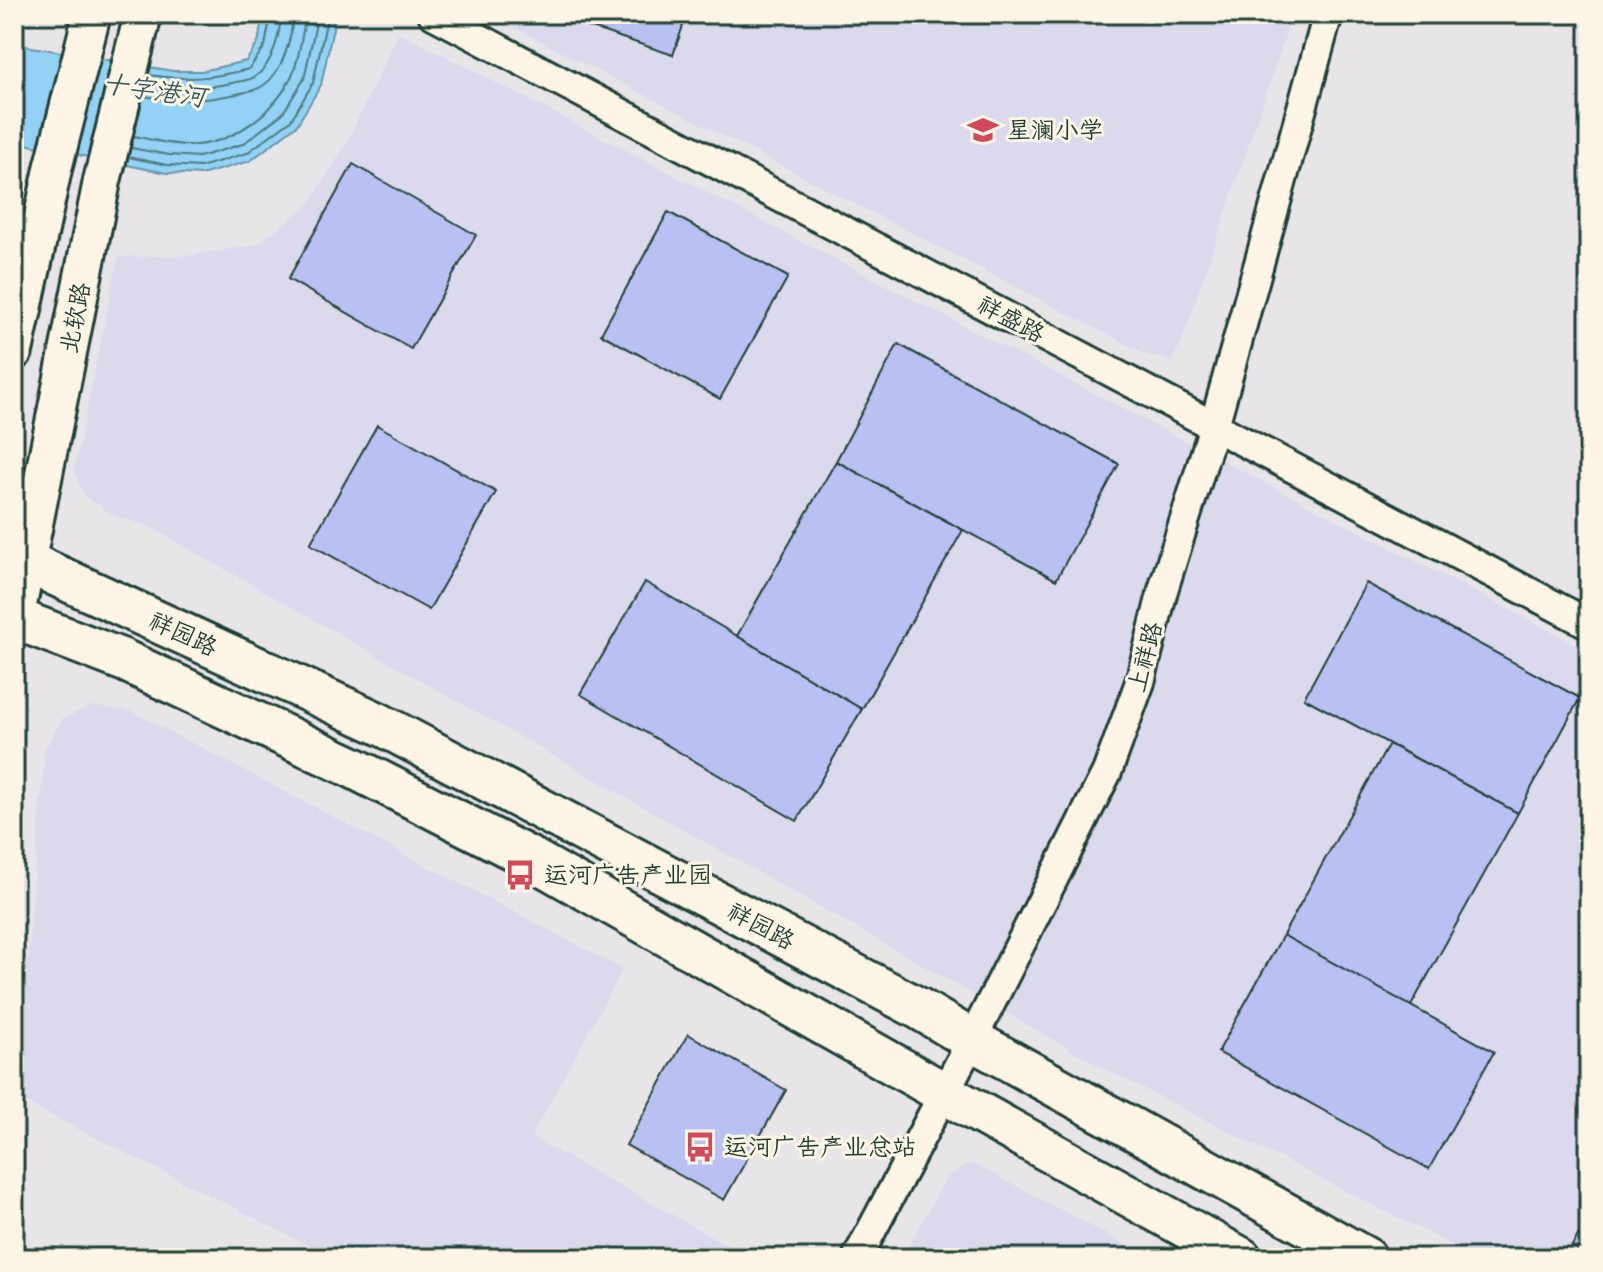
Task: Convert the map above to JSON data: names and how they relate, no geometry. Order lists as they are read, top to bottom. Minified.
{"streets":{"main road":["祥园路"],"street":["北软路","祥盛路","上祥路"]},"crossings":[["北软路","祥园路"],["祥盛路","上祥路"],["祥园路","上祥路"]],"water":["十字港河"],"places":{"school or university":["星澜小学"],"bus stop":["运河广告产业园","运河广告产业总站"]}}
